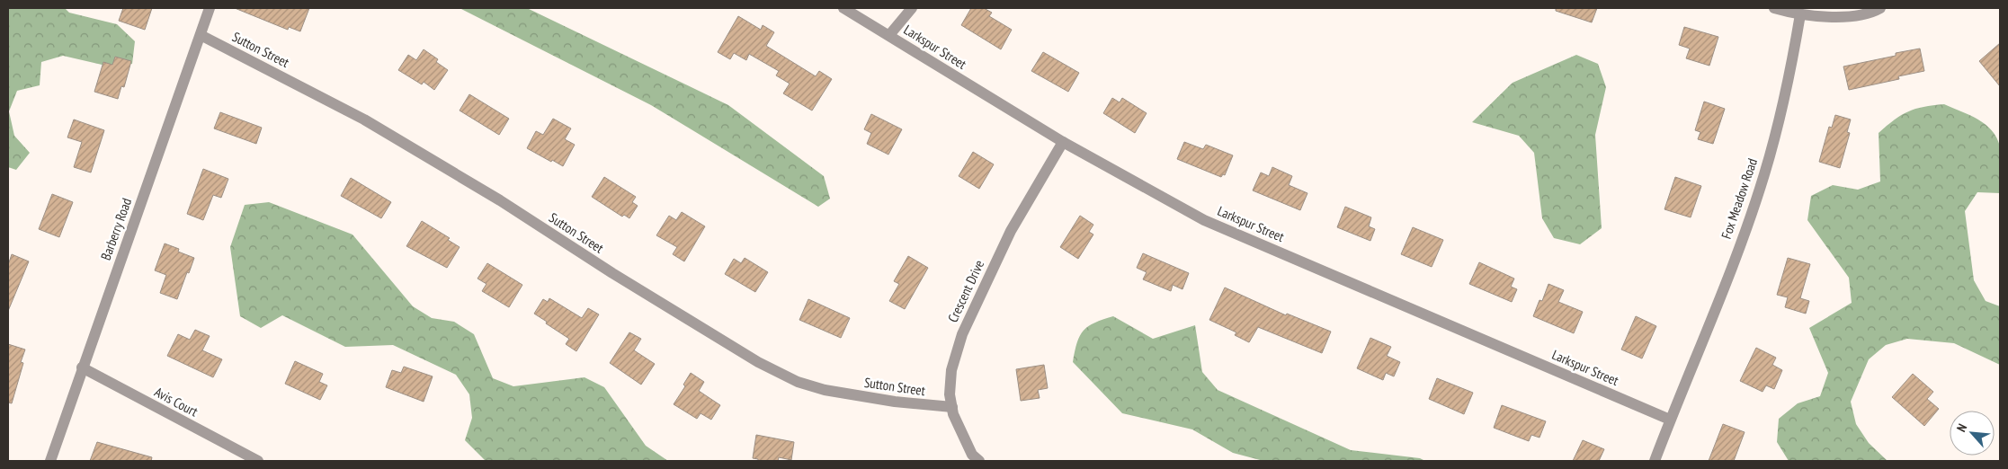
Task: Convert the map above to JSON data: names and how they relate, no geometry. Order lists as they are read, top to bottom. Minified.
{"streets":{"street":["Larkspur Street","Sutton Street","Fox Meadow Road","Barberry Road","Crescent Drive","Avis Court"]},"crossings":[["Larkspur Street","Fox Meadow Road"],["Larkspur Street","Crescent Drive"],["Sutton Street","Barberry Road"],["Sutton Street","Crescent Drive"],["Barberry Road","Avis Court"]],"north":"top left"}
